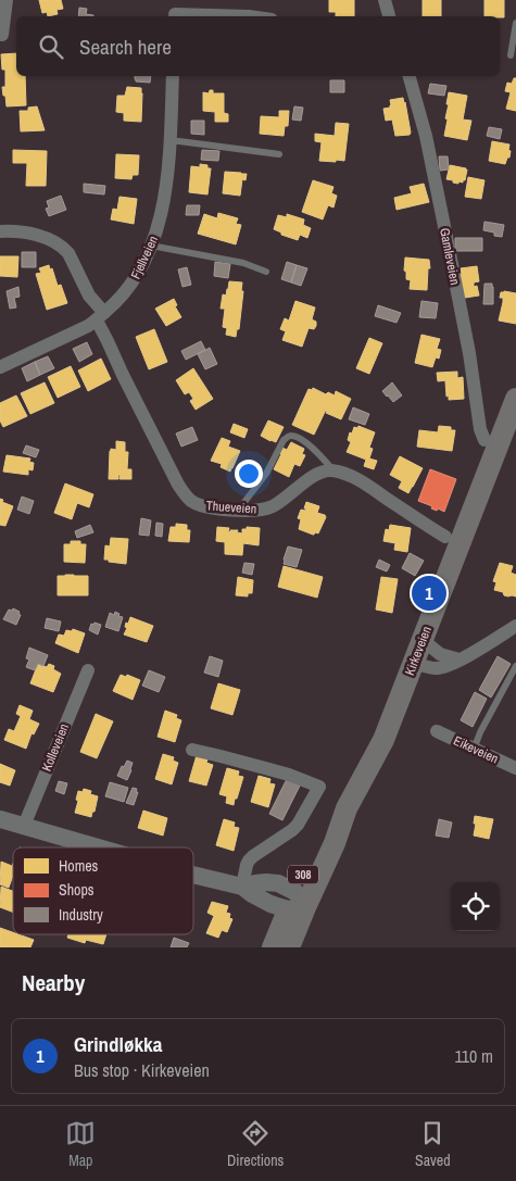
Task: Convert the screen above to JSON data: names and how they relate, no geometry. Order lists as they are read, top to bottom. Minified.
{"streets":{"main road":["Kirkeveien","308"],"street":["Gamleveien","Fjellveien","Thueveien","Kolleveien","Eikeveien"]},"crossings":[["Fjellveien","Thueveien"]],"legend":["Homes","Shops","Industry"],"page":{"search":"Search here","pins":"1","heading":"Nearby","list":[{"mark":"1","name":"Grindløkka","note":"Bus stop · Kirkeveien","value":"110 m"}],"nav":["Map","Directions","Saved"]}}
